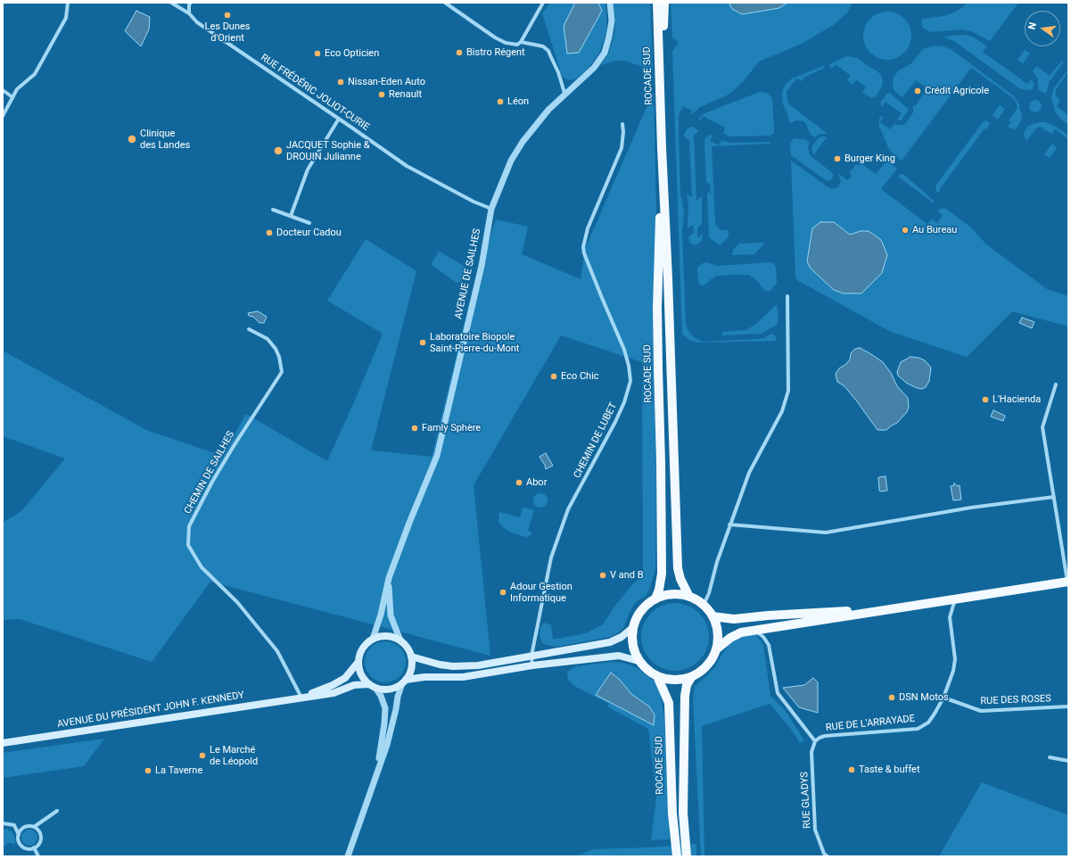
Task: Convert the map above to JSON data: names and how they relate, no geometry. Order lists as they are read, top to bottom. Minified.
{"streets":{"main road":["ROCADE SUD","AVENUE DU PRÉSIDENT JOHN F. KENNEDY"],"street":["RUE FRÉDÉRIC JOLIOT-CURIE","AVENUE DE SAILHES","CHEMIN DE LUBET","CHEMIN DE SAILHES","RUE DES ROSES","RUE DE L'ARRAYADE","RUE GLADYS"]},"crossings":[["RUE FRÉDÉRIC JOLIOT-CURIE","AVENUE DE SAILHES"],["AVENUE DE SAILHES","AVENUE DU PRÉSIDENT JOHN F. KENNEDY"],["CHEMIN DE SAILHES","AVENUE DU PRÉSIDENT JOHN F. KENNEDY"],["RUE DES ROSES","RUE DE L'ARRAYADE"],["RUE DE L'ARRAYADE","RUE GLADYS"]],"places":["Les Dunes d'Orient","Bistro Régent","Eco Opticien","Nissan-Eden Auto","Crédit Agricole","Renault","Léon","Clinique des Landes","JACQUET Sophie & DROUIN Julianne","Burger King","Au Bureau","Docteur Cadou","Laboratoire Biopole Saint-Pierre-du-Mont","Eco Chic","L'Hacienda","Famly Sphère","Abor","V and B","Adour Gestion Informatique","DSN Motos","Le Marché de Léopold","Taste & buffet","La Taverne"],"north":"left"}
